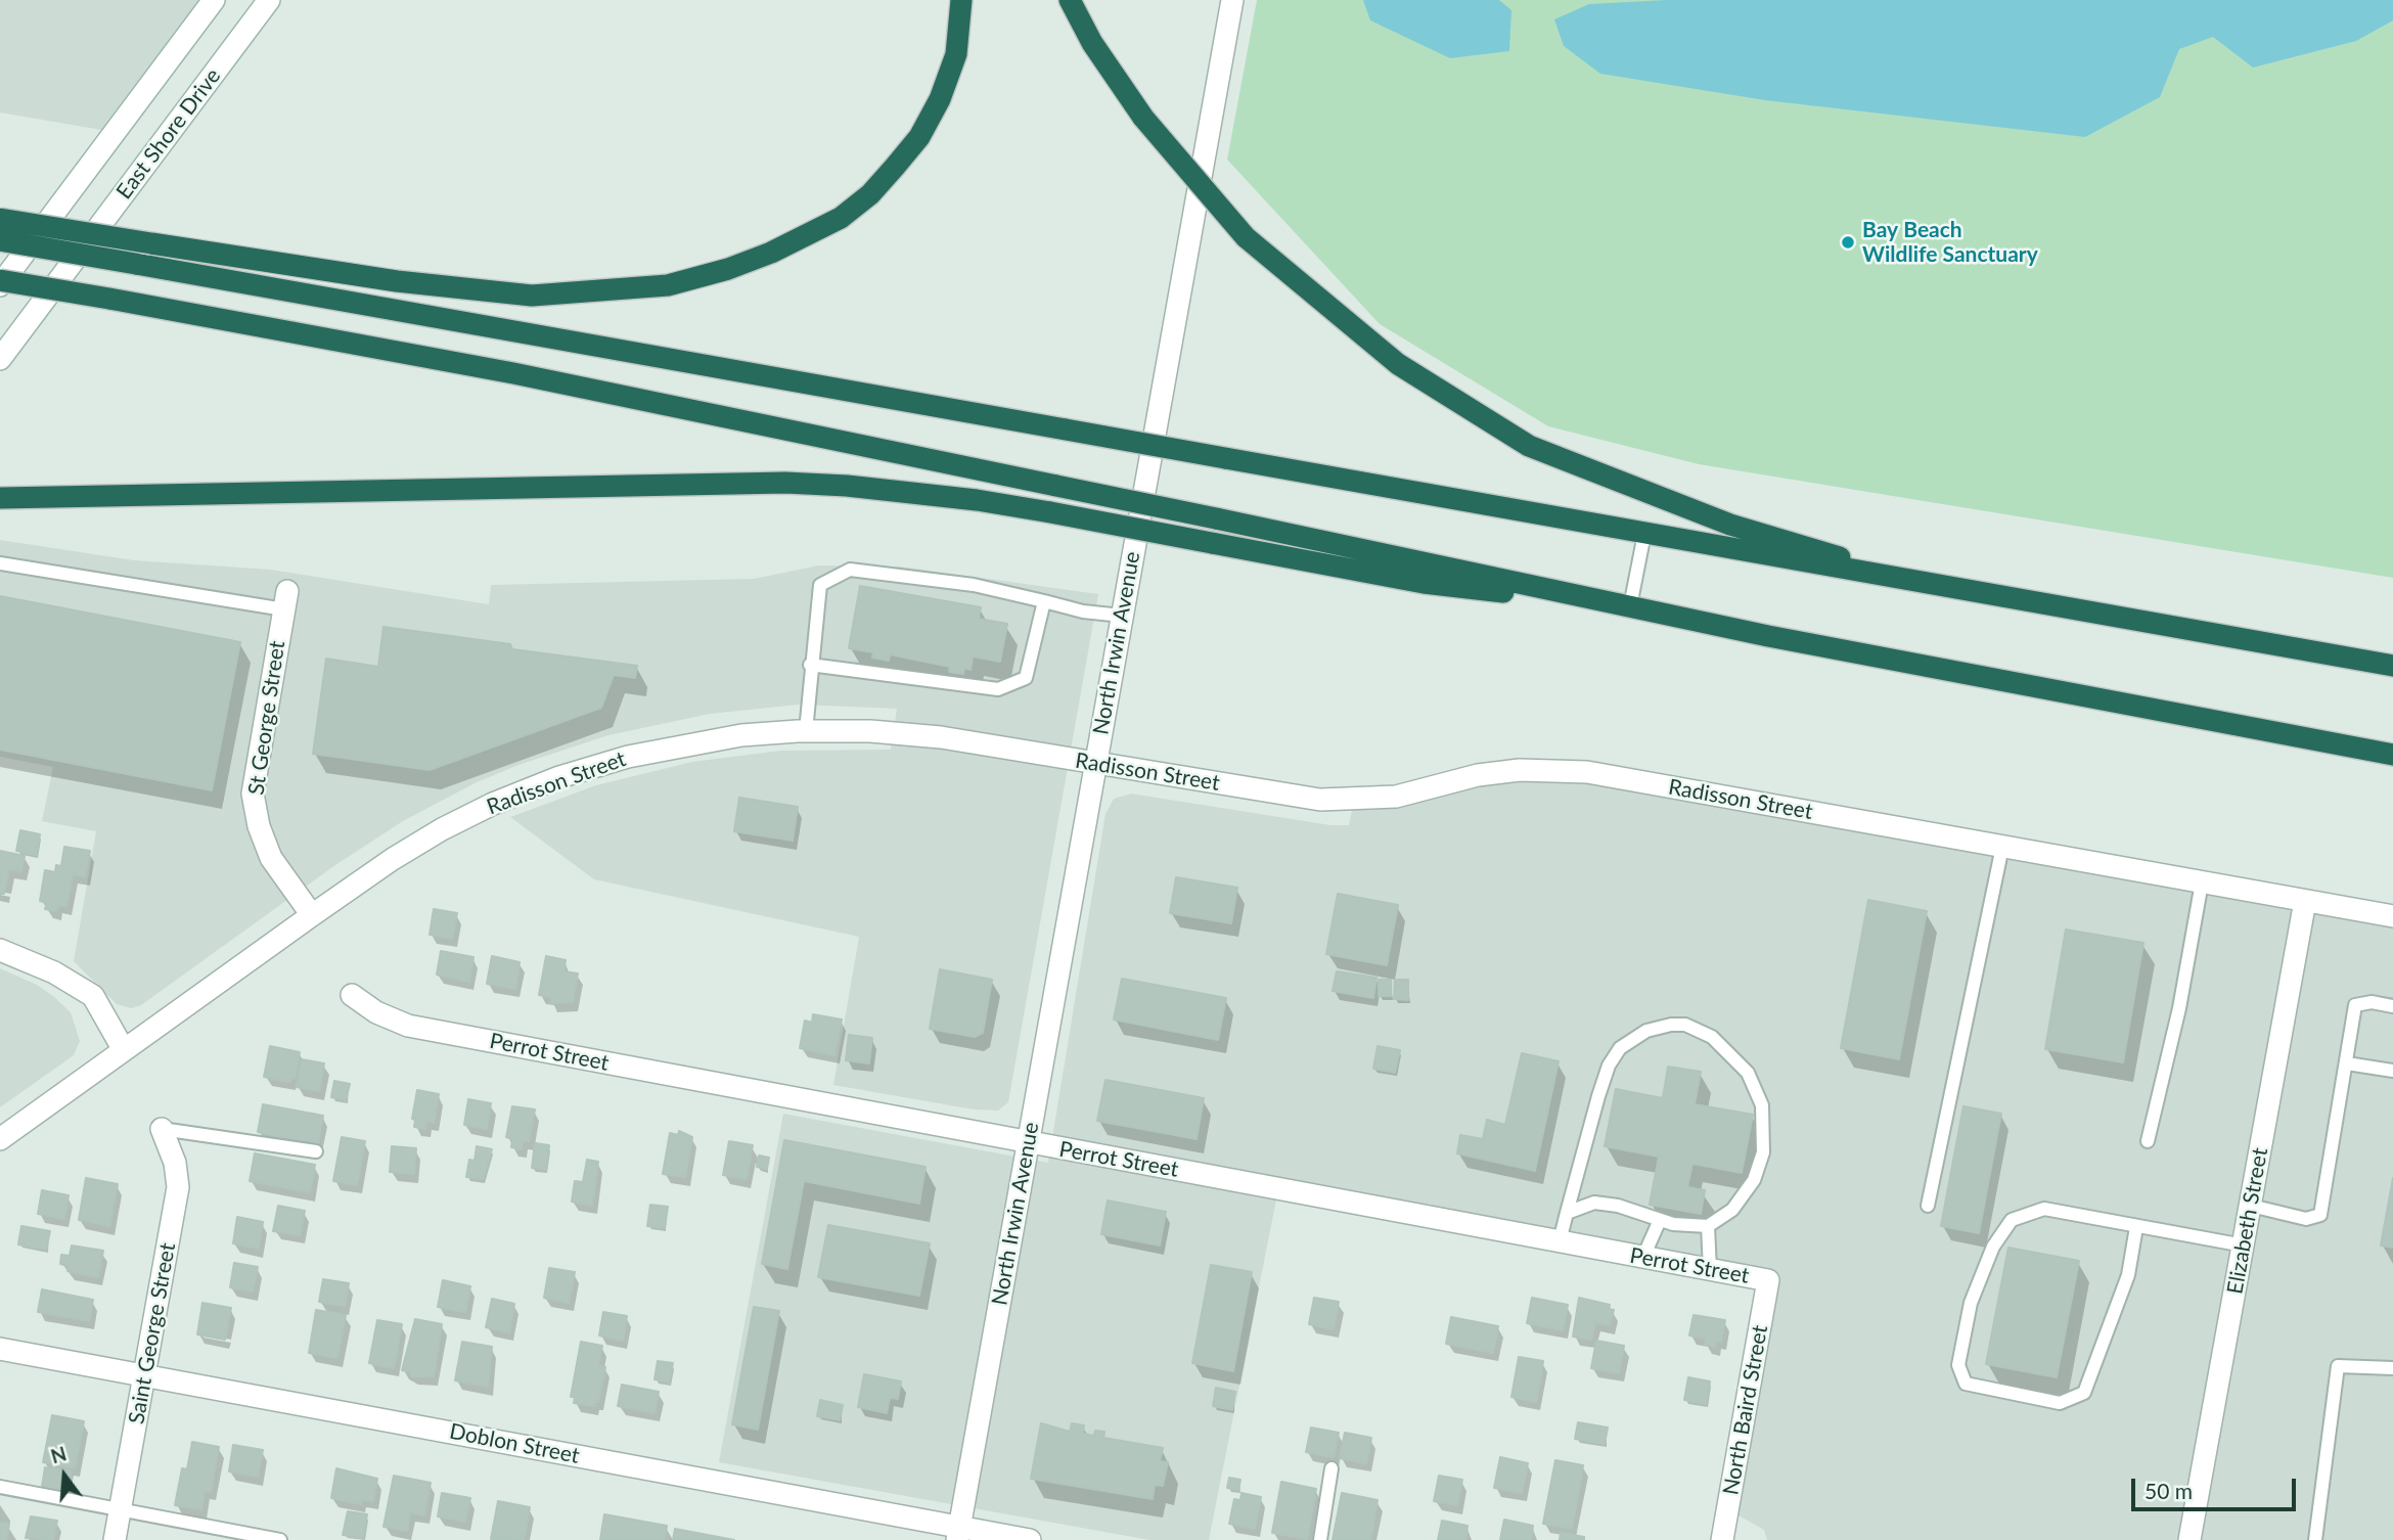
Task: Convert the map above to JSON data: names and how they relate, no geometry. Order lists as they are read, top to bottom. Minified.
{"streets":{"street":["East Shore Drive","North Irwin Avenue","St George Street","Radisson Street","Perrot Street","Elizabeth Street","Saint George Street","North Baird Street","Doblon Street"]},"crossings":[["North Irwin Avenue","Radisson Street"],["North Irwin Avenue","Perrot Street"],["North Irwin Avenue","Doblon Street"],["St George Street","Radisson Street"],["Radisson Street","Elizabeth Street"],["Perrot Street","North Baird Street"],["Saint George Street","Doblon Street"]],"places":["Bay Beach Wildlife Sanctuary"],"scale_bar":"50 m","north":"top"}
